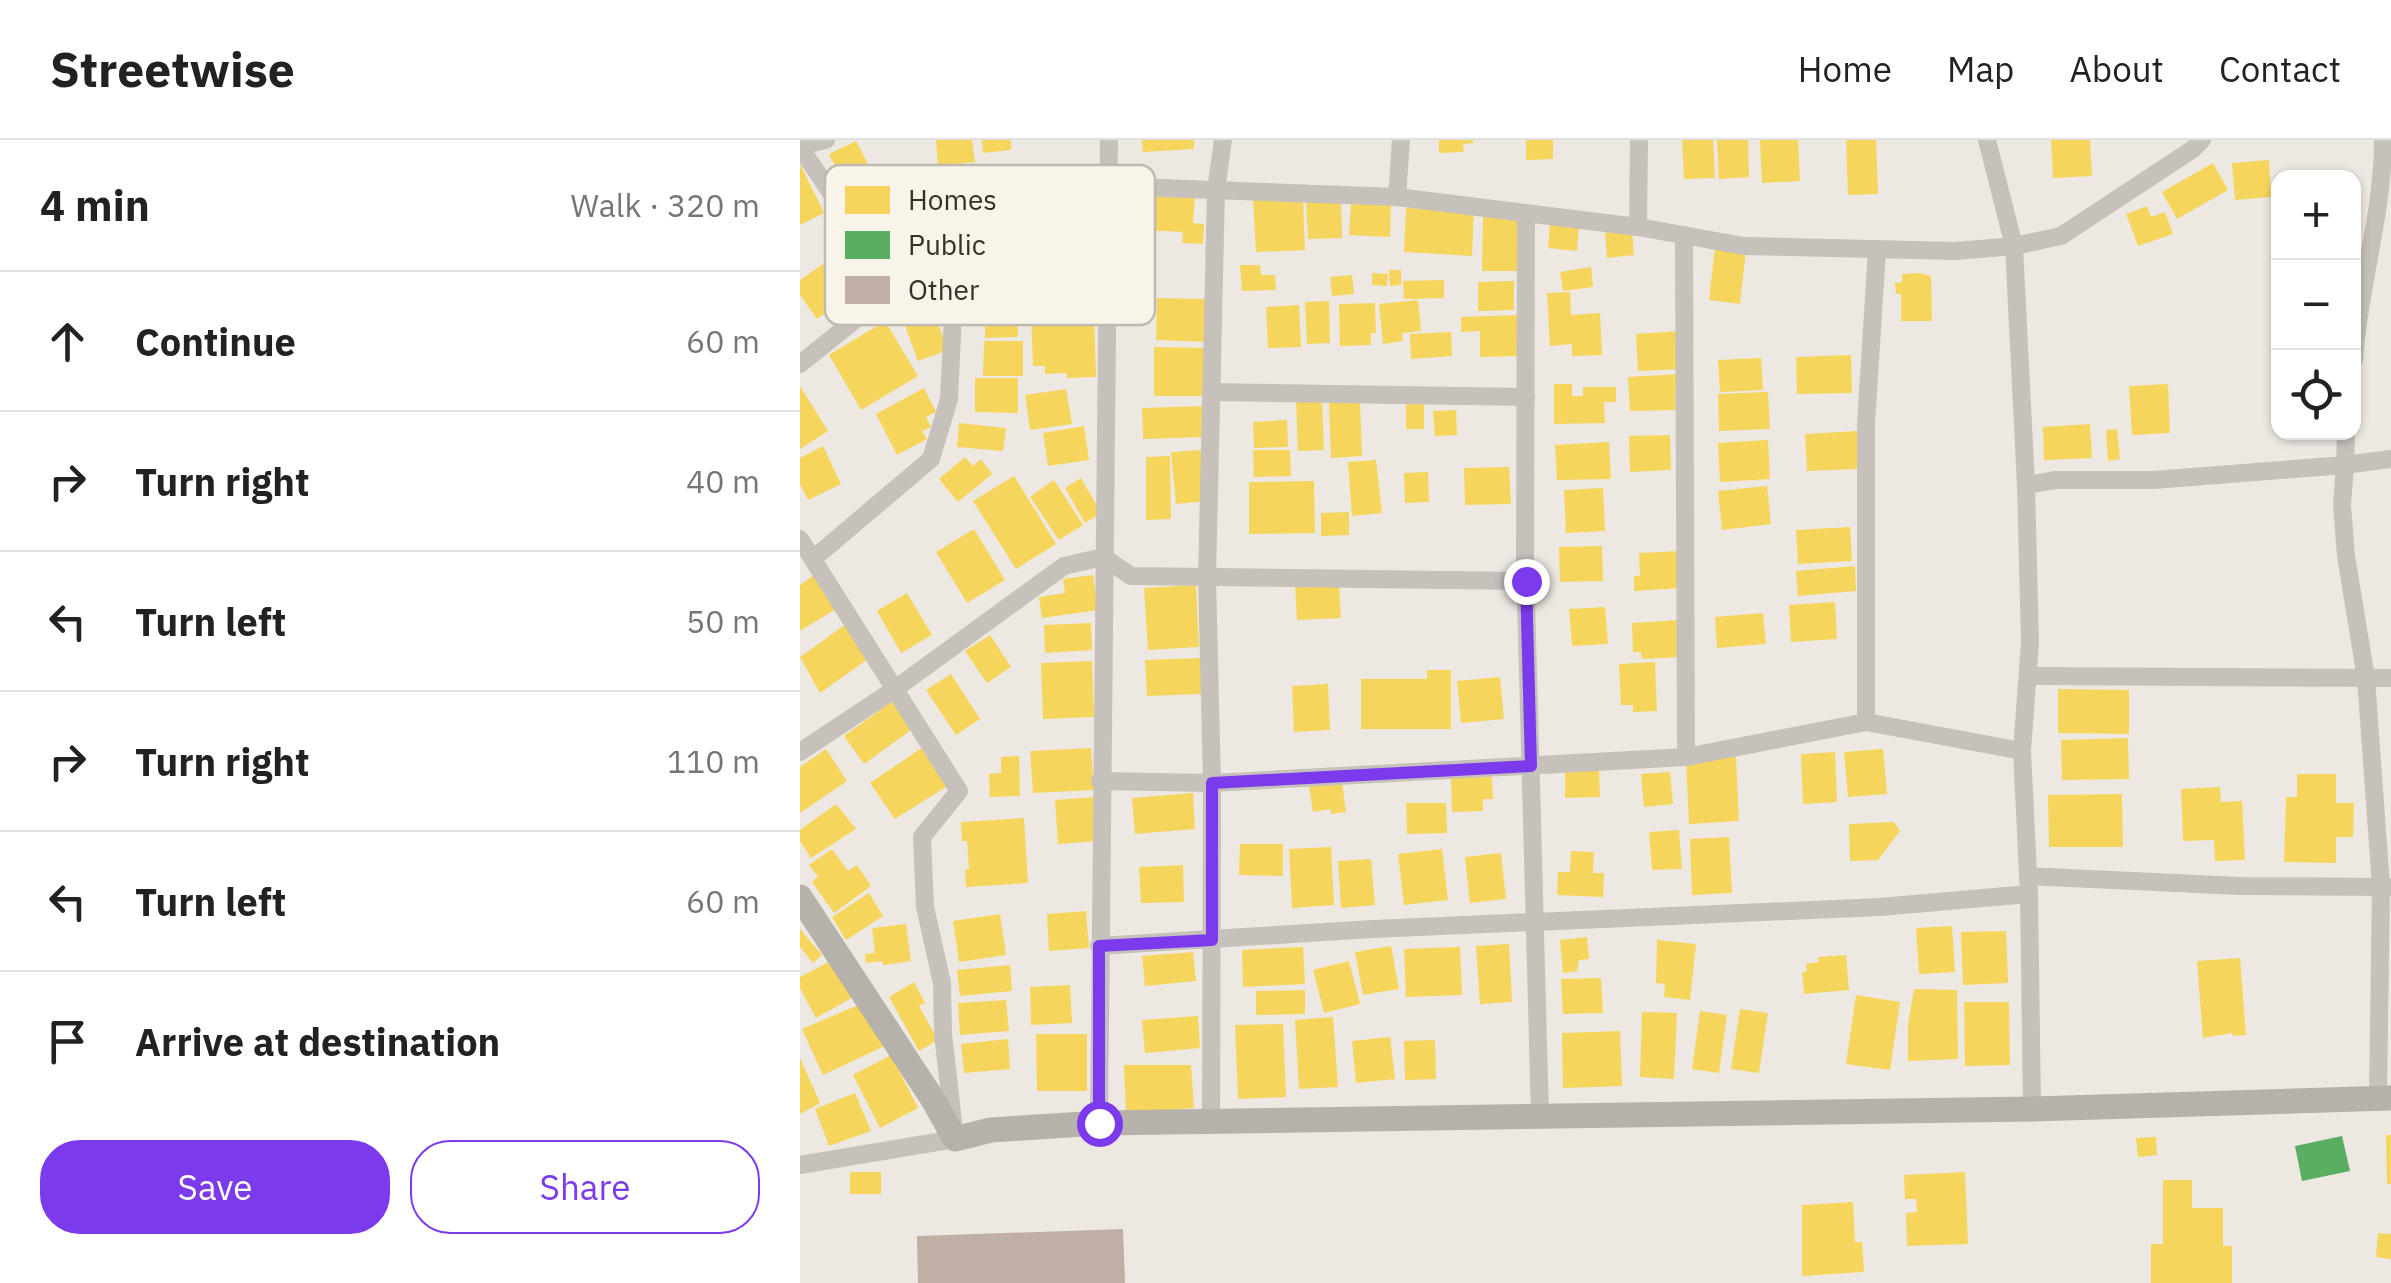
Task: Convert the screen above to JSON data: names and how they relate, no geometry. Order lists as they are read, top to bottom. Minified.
{"legend":["Homes","Public","Other"],"page":{"header":"Streetwise","nav":["Home","Map","About","Contact"],"heading":["4 min","Walk · 320 m"],"map_buttons":["+","−"],"list":[["Continue","60 m"],["Turn right","40 m"],["Turn left","50 m"],["Turn right","110 m"],["Turn left","60 m"],"Arrive at destination"],"buttons":["Save","Share"]}}
